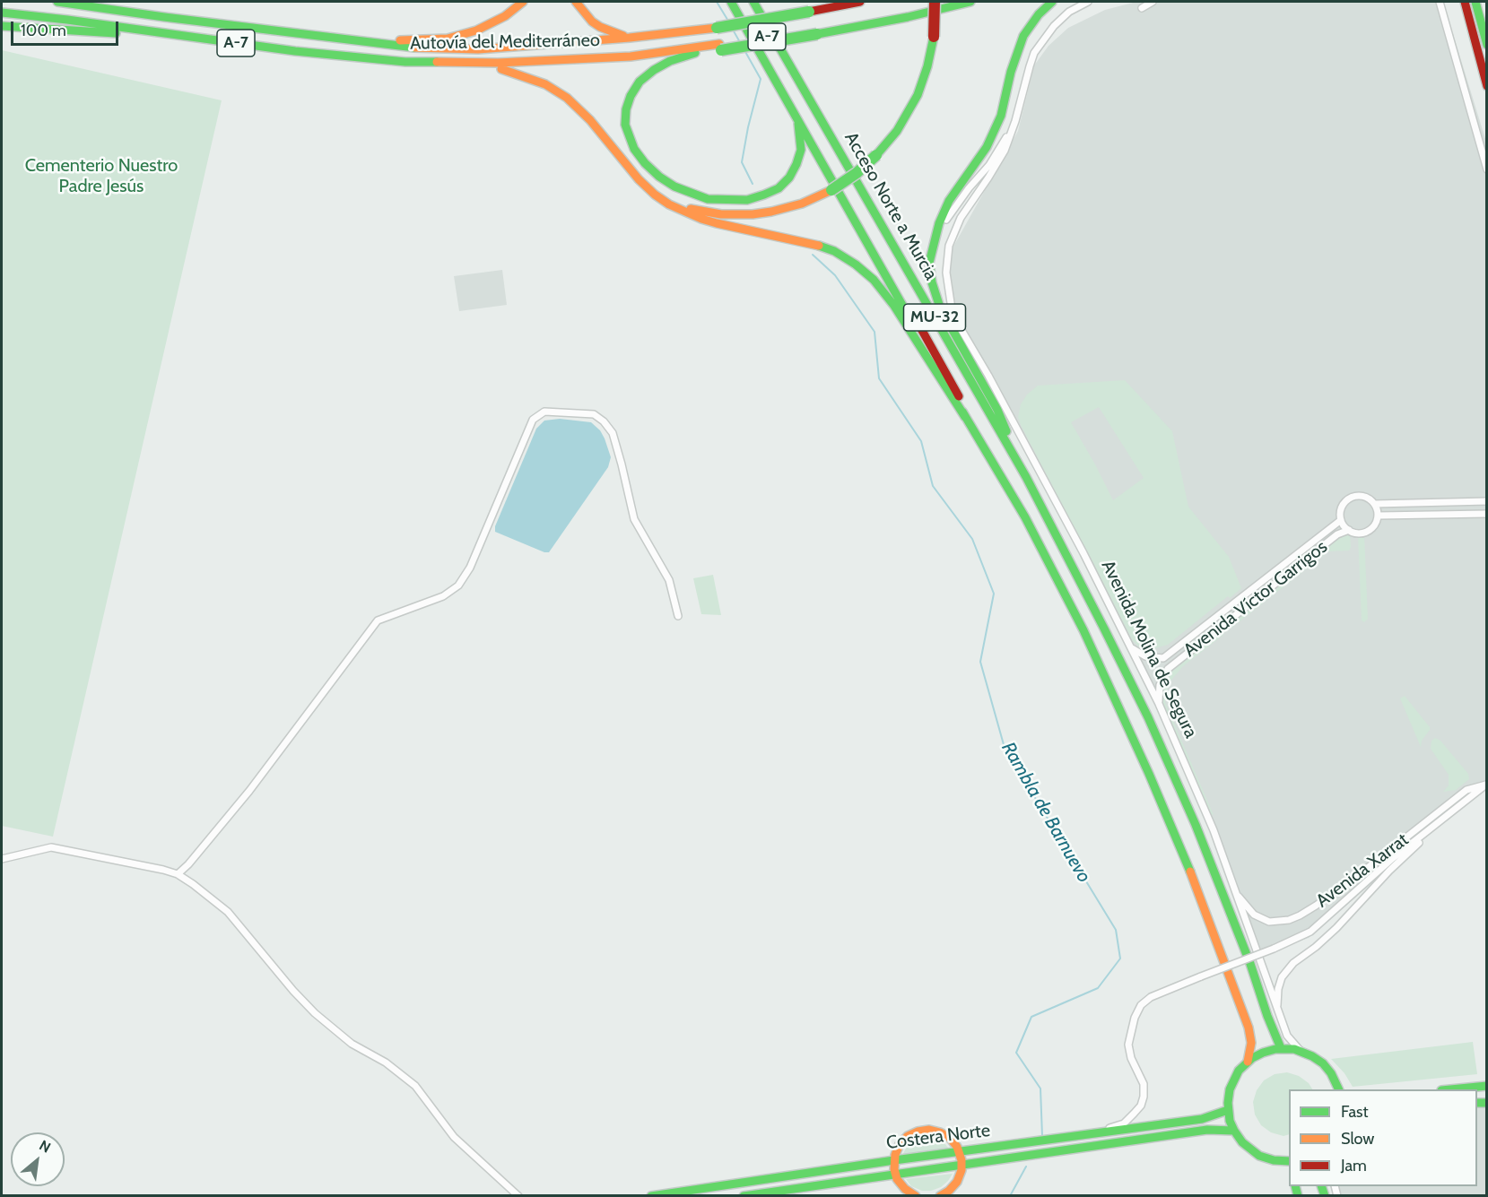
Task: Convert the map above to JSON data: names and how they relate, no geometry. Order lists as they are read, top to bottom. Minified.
{"streets":{"main road":["A-7","Autovía del Mediterráneo","Acceso Norte a Murcia","MU-32","Avenida Molina de Segura","Costera Norte"],"street":["Avenida Víctor Garrigos","Avenida Xarrat"]},"crossings":[["Acceso Norte a Murcia","Avenida Molina de Segura"],["Avenida Víctor Garrigos","Avenida Molina de Segura"],["Avenida Molina de Segura","Avenida Xarrat"],["Avenida Xarrat","Costera Norte"]],"water":["Rambla de Barnuevo"],"parks":["Cementerio Nuestro Padre Jesús"],"legend":["Fast","Slow","Jam"],"scale_bar":"100 m","north":"top right"}
